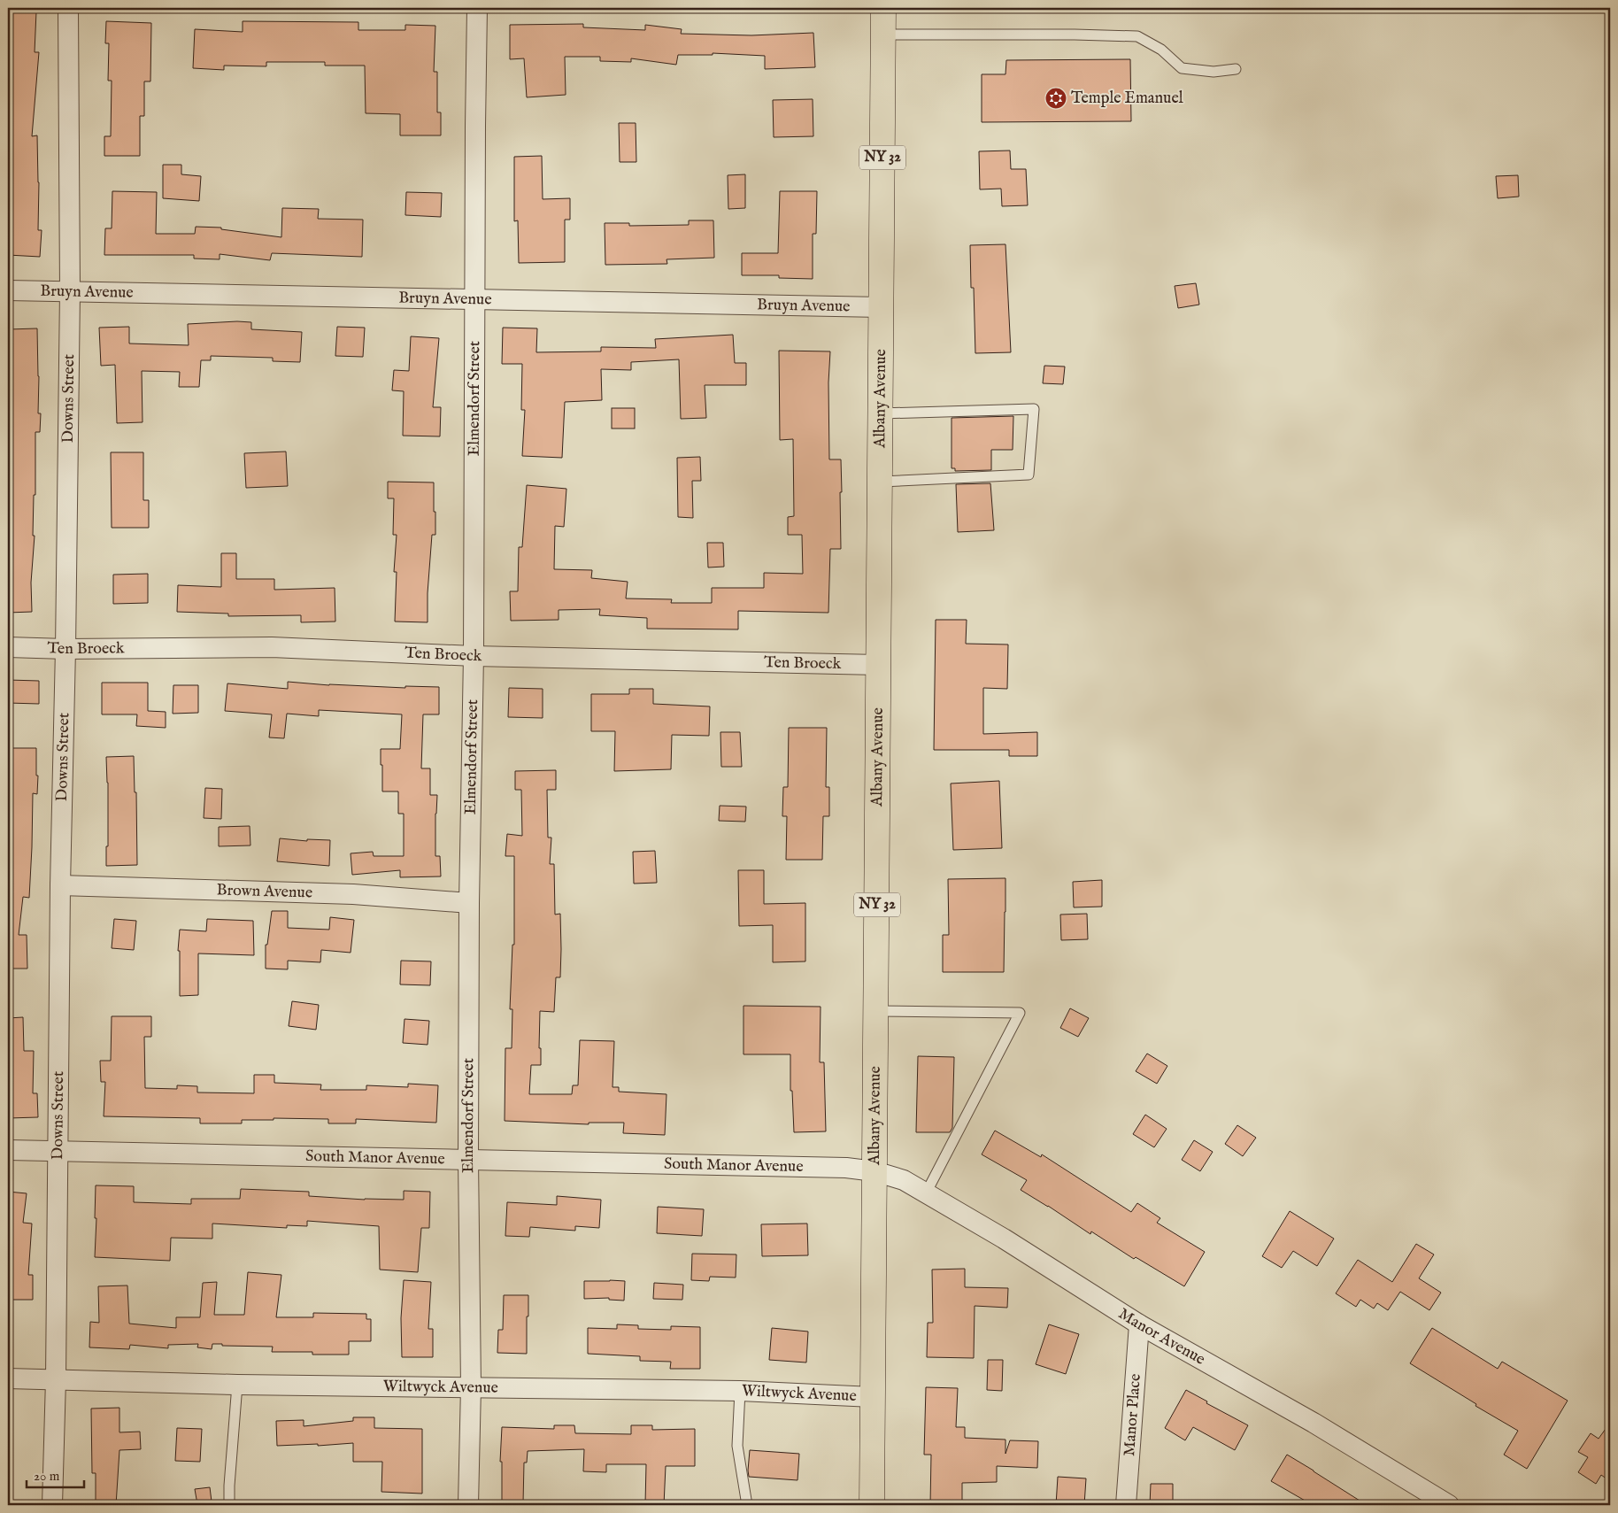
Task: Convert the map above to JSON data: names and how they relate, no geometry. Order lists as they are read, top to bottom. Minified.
{"streets":{"main road":["NY 32","Albany Avenue"],"street":["Bruyn Avenue","Downs Street","Elmendorf Street","Ten Broeck","Brown Avenue","South Manor Avenue","Manor Avenue","Wiltwyck Avenue","Manor Place"]},"crossings":[["Bruyn Avenue","Downs Street"],["Bruyn Avenue","Elmendorf Street"],["Bruyn Avenue","Albany Avenue"],["Downs Street","Ten Broeck"],["Downs Street","Brown Avenue"],["Downs Street","South Manor Avenue"],["Downs Street","Wiltwyck Avenue"],["Elmendorf Street","Ten Broeck"],["Elmendorf Street","Brown Avenue"],["Elmendorf Street","South Manor Avenue"],["Elmendorf Street","Wiltwyck Avenue"],["Albany Avenue","Ten Broeck"],["Albany Avenue","South Manor Avenue"],["Albany Avenue","Manor Avenue"],["Albany Avenue","Wiltwyck Avenue"],["South Manor Avenue","Manor Avenue"],["Manor Avenue","Manor Place"]],"places":{"synagogue":["Temple Emanuel"]},"scale_bar":"20 m"}
